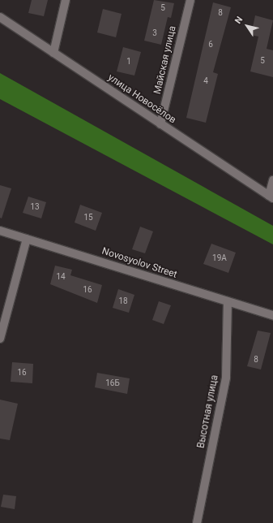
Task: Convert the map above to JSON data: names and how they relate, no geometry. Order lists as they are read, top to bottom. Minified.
{"streets":{"street":["Майская улица","улица Новосёлов","Novosyolov Street","Высотная улица"]},"crossings":[["Майская улица","улица Новосёлов"],["Novosyolov Street","Высотная улица"]],"house_numbers":["5","8","3","6","5","1","4","13","15","19А","14","16","18","8","16","16Б"],"north":"top left"}
